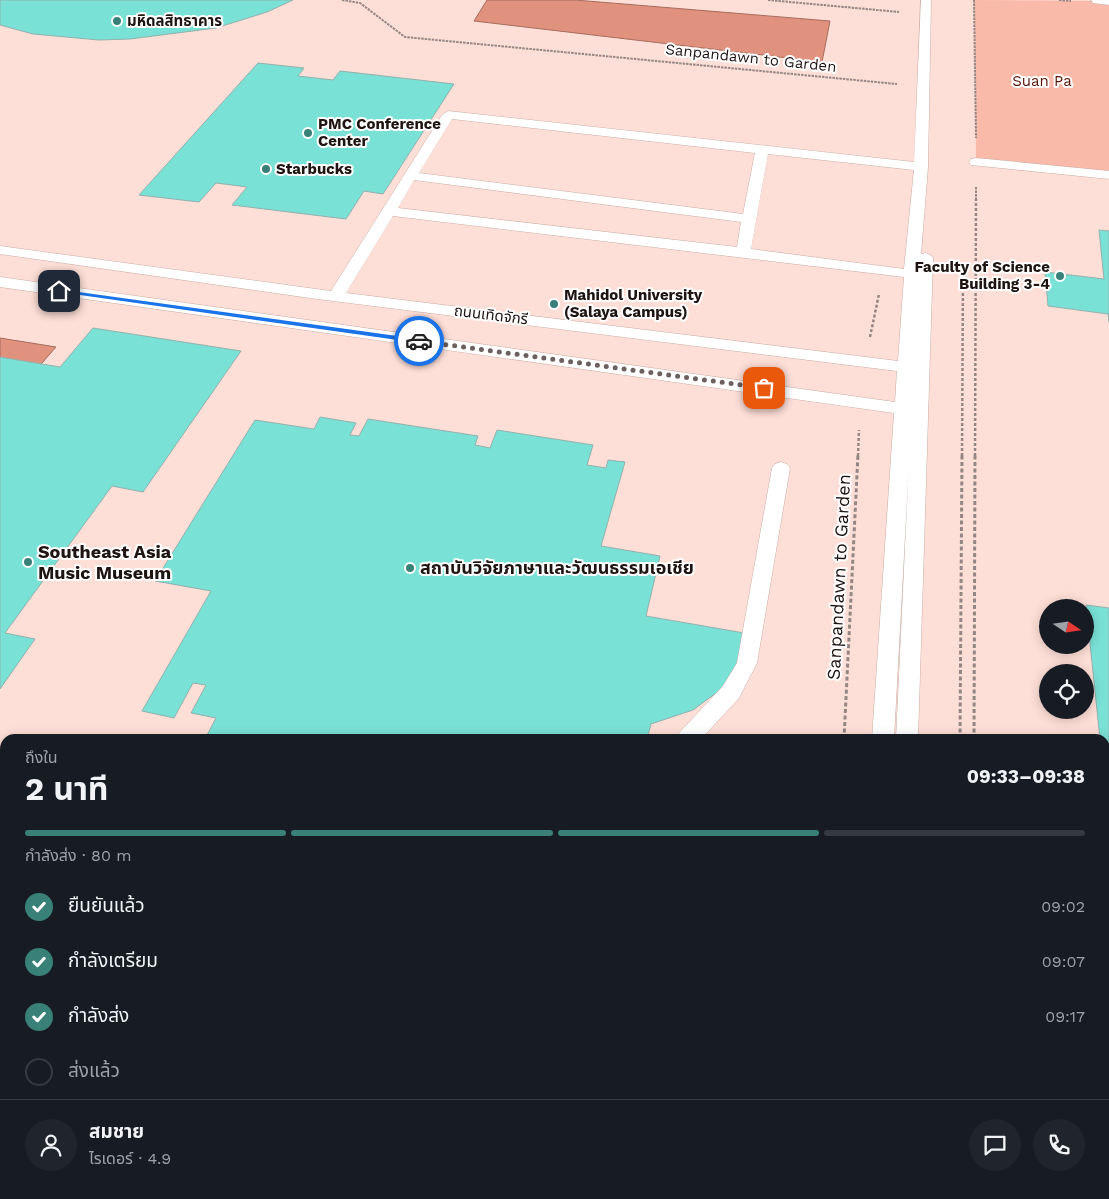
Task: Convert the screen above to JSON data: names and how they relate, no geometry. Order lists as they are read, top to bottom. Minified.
{"streets":{"lane":["ถนนเทิดจักรี"],"path":["Sanpandawn to Garden"]},"parks":["Suan Pa"],"places":["มหิดลสิทธาคาร","PMC Conference Center","Starbucks","Faculty of Science Building 3-4","Mahidol University (Salaya Campus)","Southeast Asia Music Museum","สถาบันวิจัยภาษาและวัฒนธรรมเอเชีย"],"north":"right","page":{"heading":["2 นาที","ถึงใน","09:33–09:38"],"panel":["สมชาย","ไรเดอร์ · 4.9"],"bar":"กำลังส่ง · 80 m","list":[["ยืนยันแล้ว","09:02"],["กำลังเตรียม","09:07"],["กำลังส่ง","09:17"],"ส่งแล้ว"]}}
